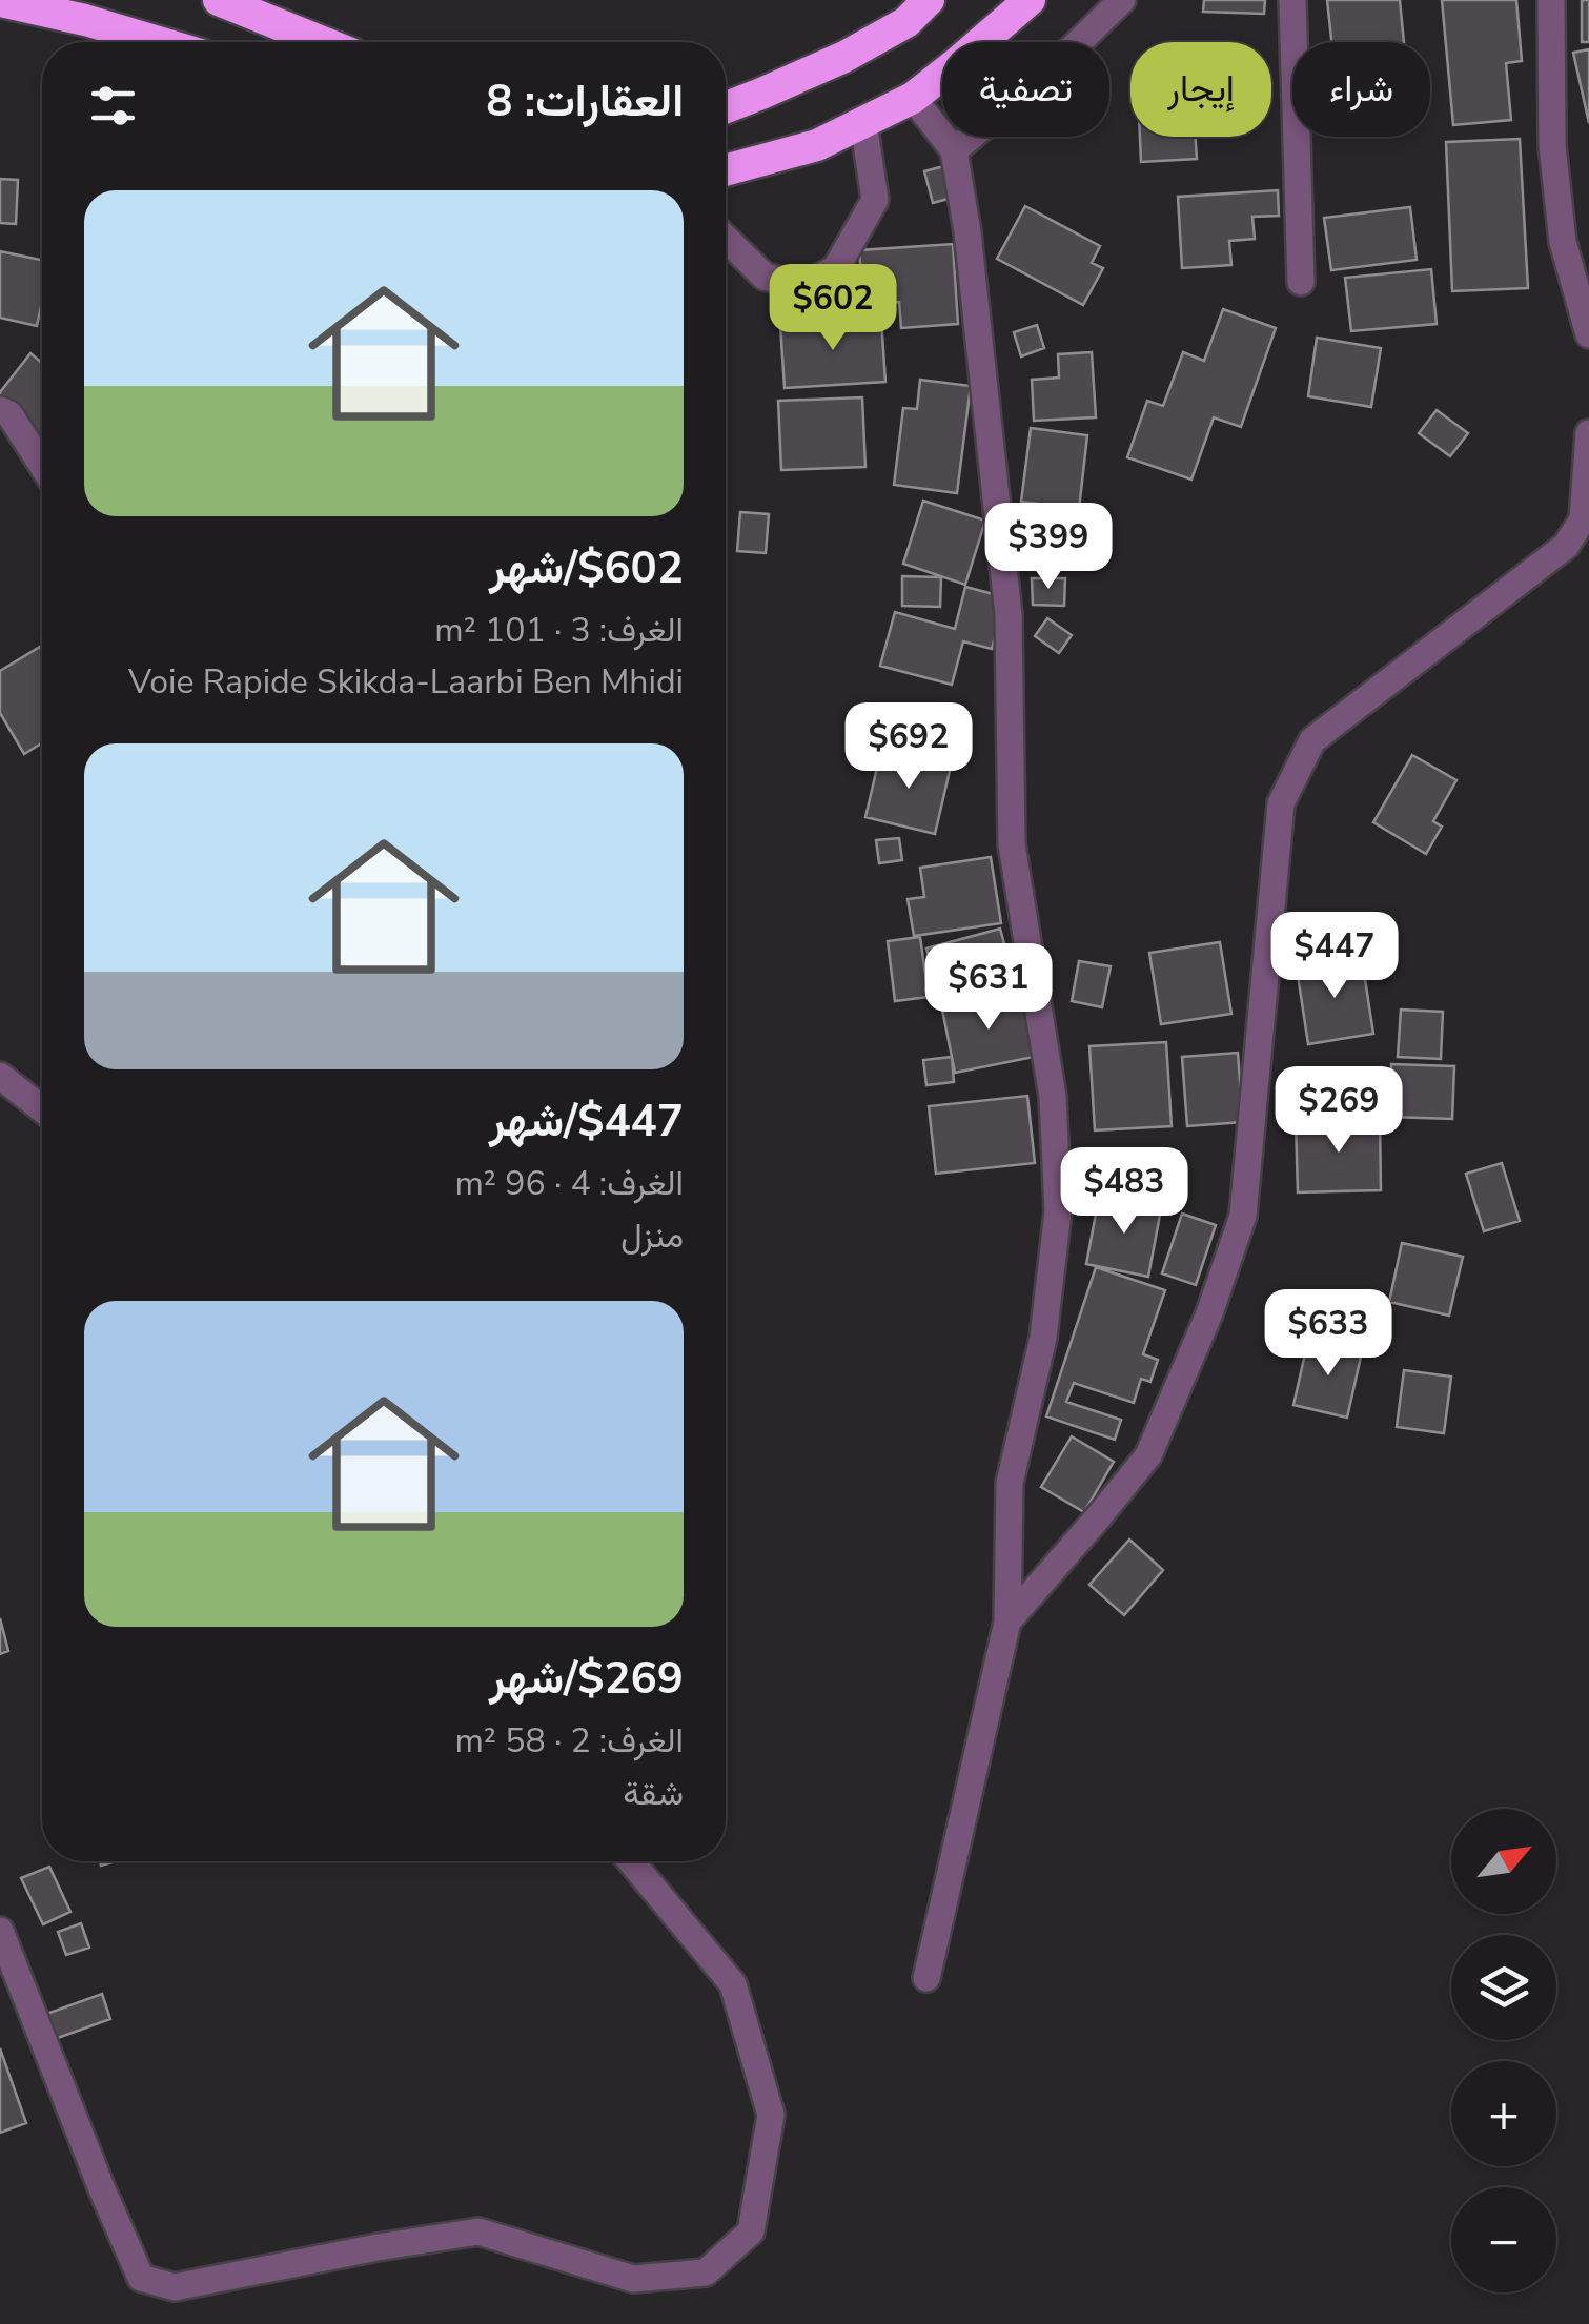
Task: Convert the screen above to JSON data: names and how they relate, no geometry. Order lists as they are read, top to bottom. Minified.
{"north":"top right","page":{"chip":["شراء","إيجار","تصفية"],"heading":"العقارات: 8","list":[{"name":"$602/شهر","note":"الغرف: 3 · 101 m² · Voie Rapide Skikda-Laarbi Ben Mhidi"},{"name":"$447/شهر","note":"الغرف: 4 · 96 m² · منزل"},{"name":"$269/شهر","note":"الغرف: 2 · 58 m² · شقة"}],"price":["$602","$399","$692","$447","$631","$269","$483","$633"],"map_buttons":["+","−"]}}
